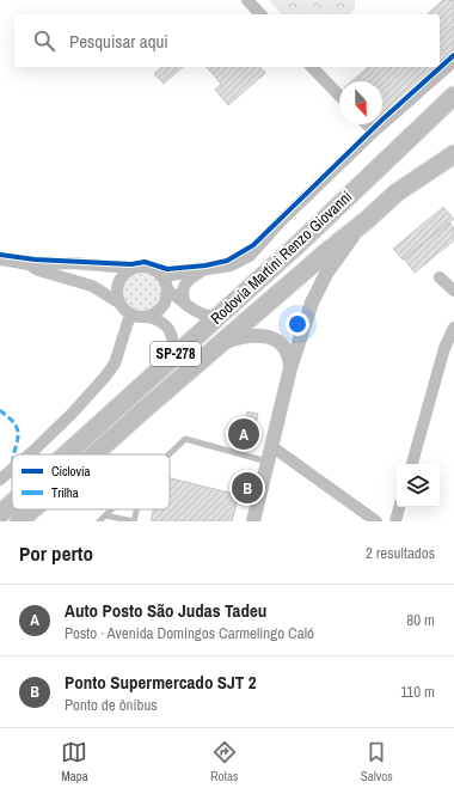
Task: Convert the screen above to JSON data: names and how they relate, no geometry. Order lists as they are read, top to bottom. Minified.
{"streets":{"main road":["Rodovia Martini Renzo Giovanni","SP-278"]},"legend":["Ciclovia","Trilha"],"north":"bottom","page":{"search":"Pesquisar aqui","pins":["A","B"],"heading":["Por perto","2 resultados"],"list":[{"mark":"A","name":"Auto Posto São Judas Tadeu","note":"Posto · Avenida Domingos Carmelingo Caló","value":"80 m"},{"mark":"B","name":"Ponto Supermercado SJT 2","note":"Ponto de ônibus","value":"110 m"}],"nav":["Mapa","Rotas","Salvos"]}}
